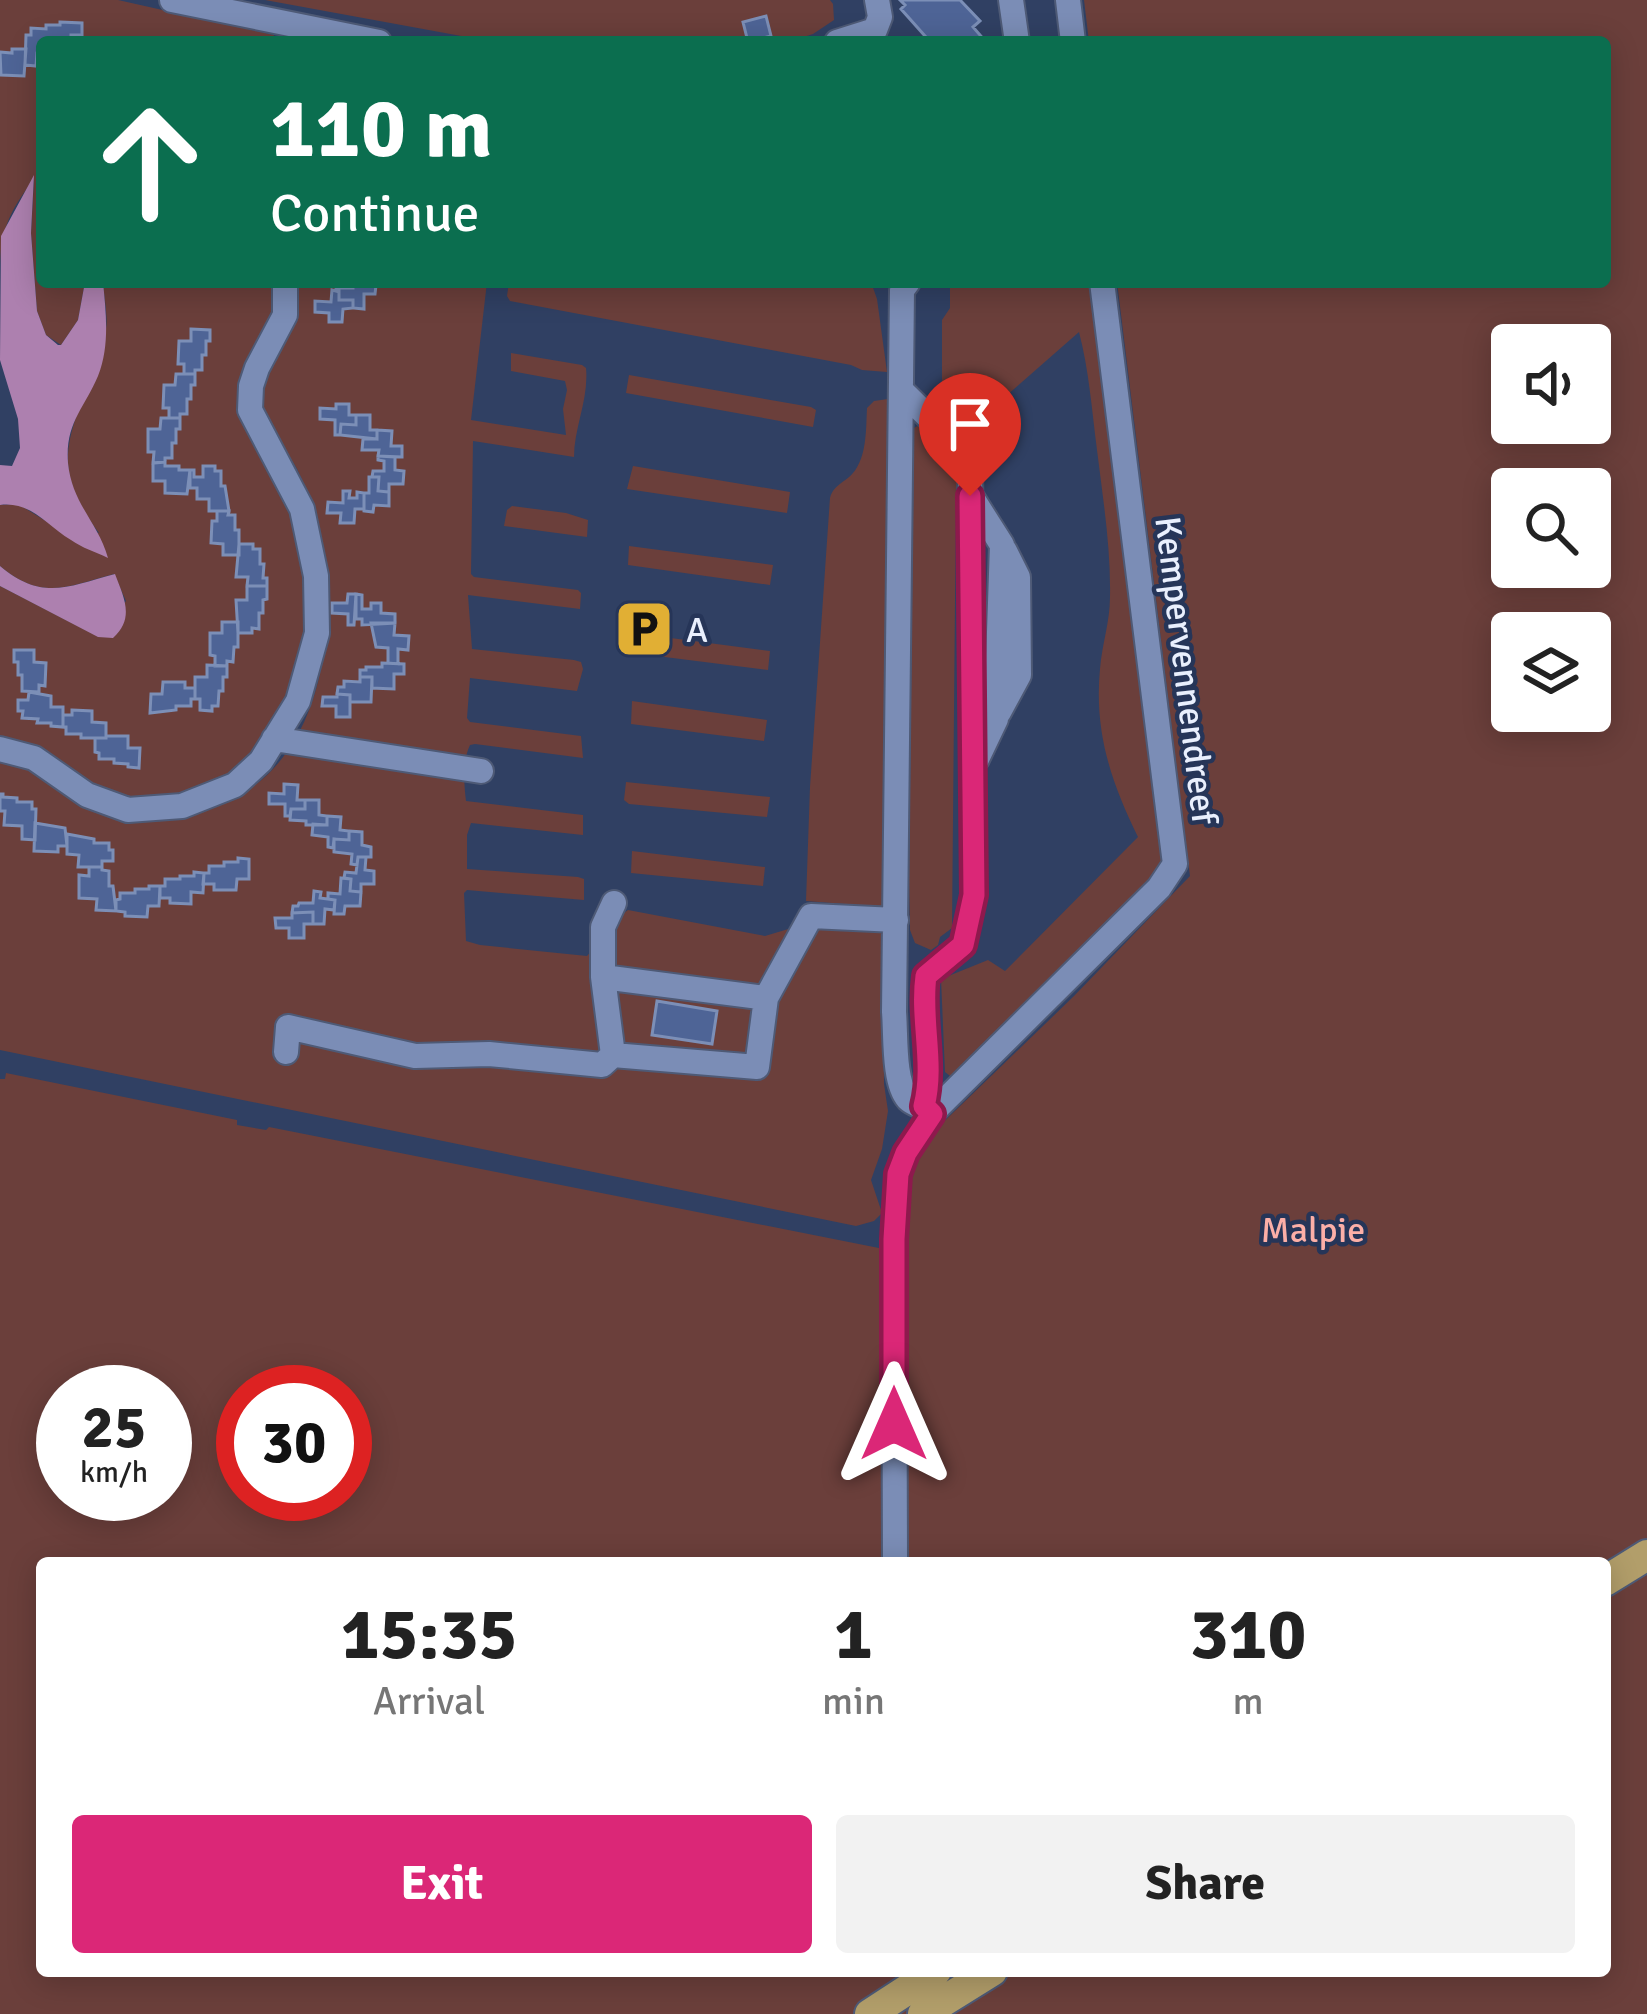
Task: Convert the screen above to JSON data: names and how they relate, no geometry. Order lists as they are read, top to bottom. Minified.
{"streets":{"street":["Kempervennendreef"]},"parks":["Malpie"],"places":{"parking":["A"]},"page":{"turn":["110 m","Continue"],"speed":"25 km/h","limit":"30","eta":["15:35","Arrival","1","min","310","m"],"buttons":["Exit","Share"]}}
